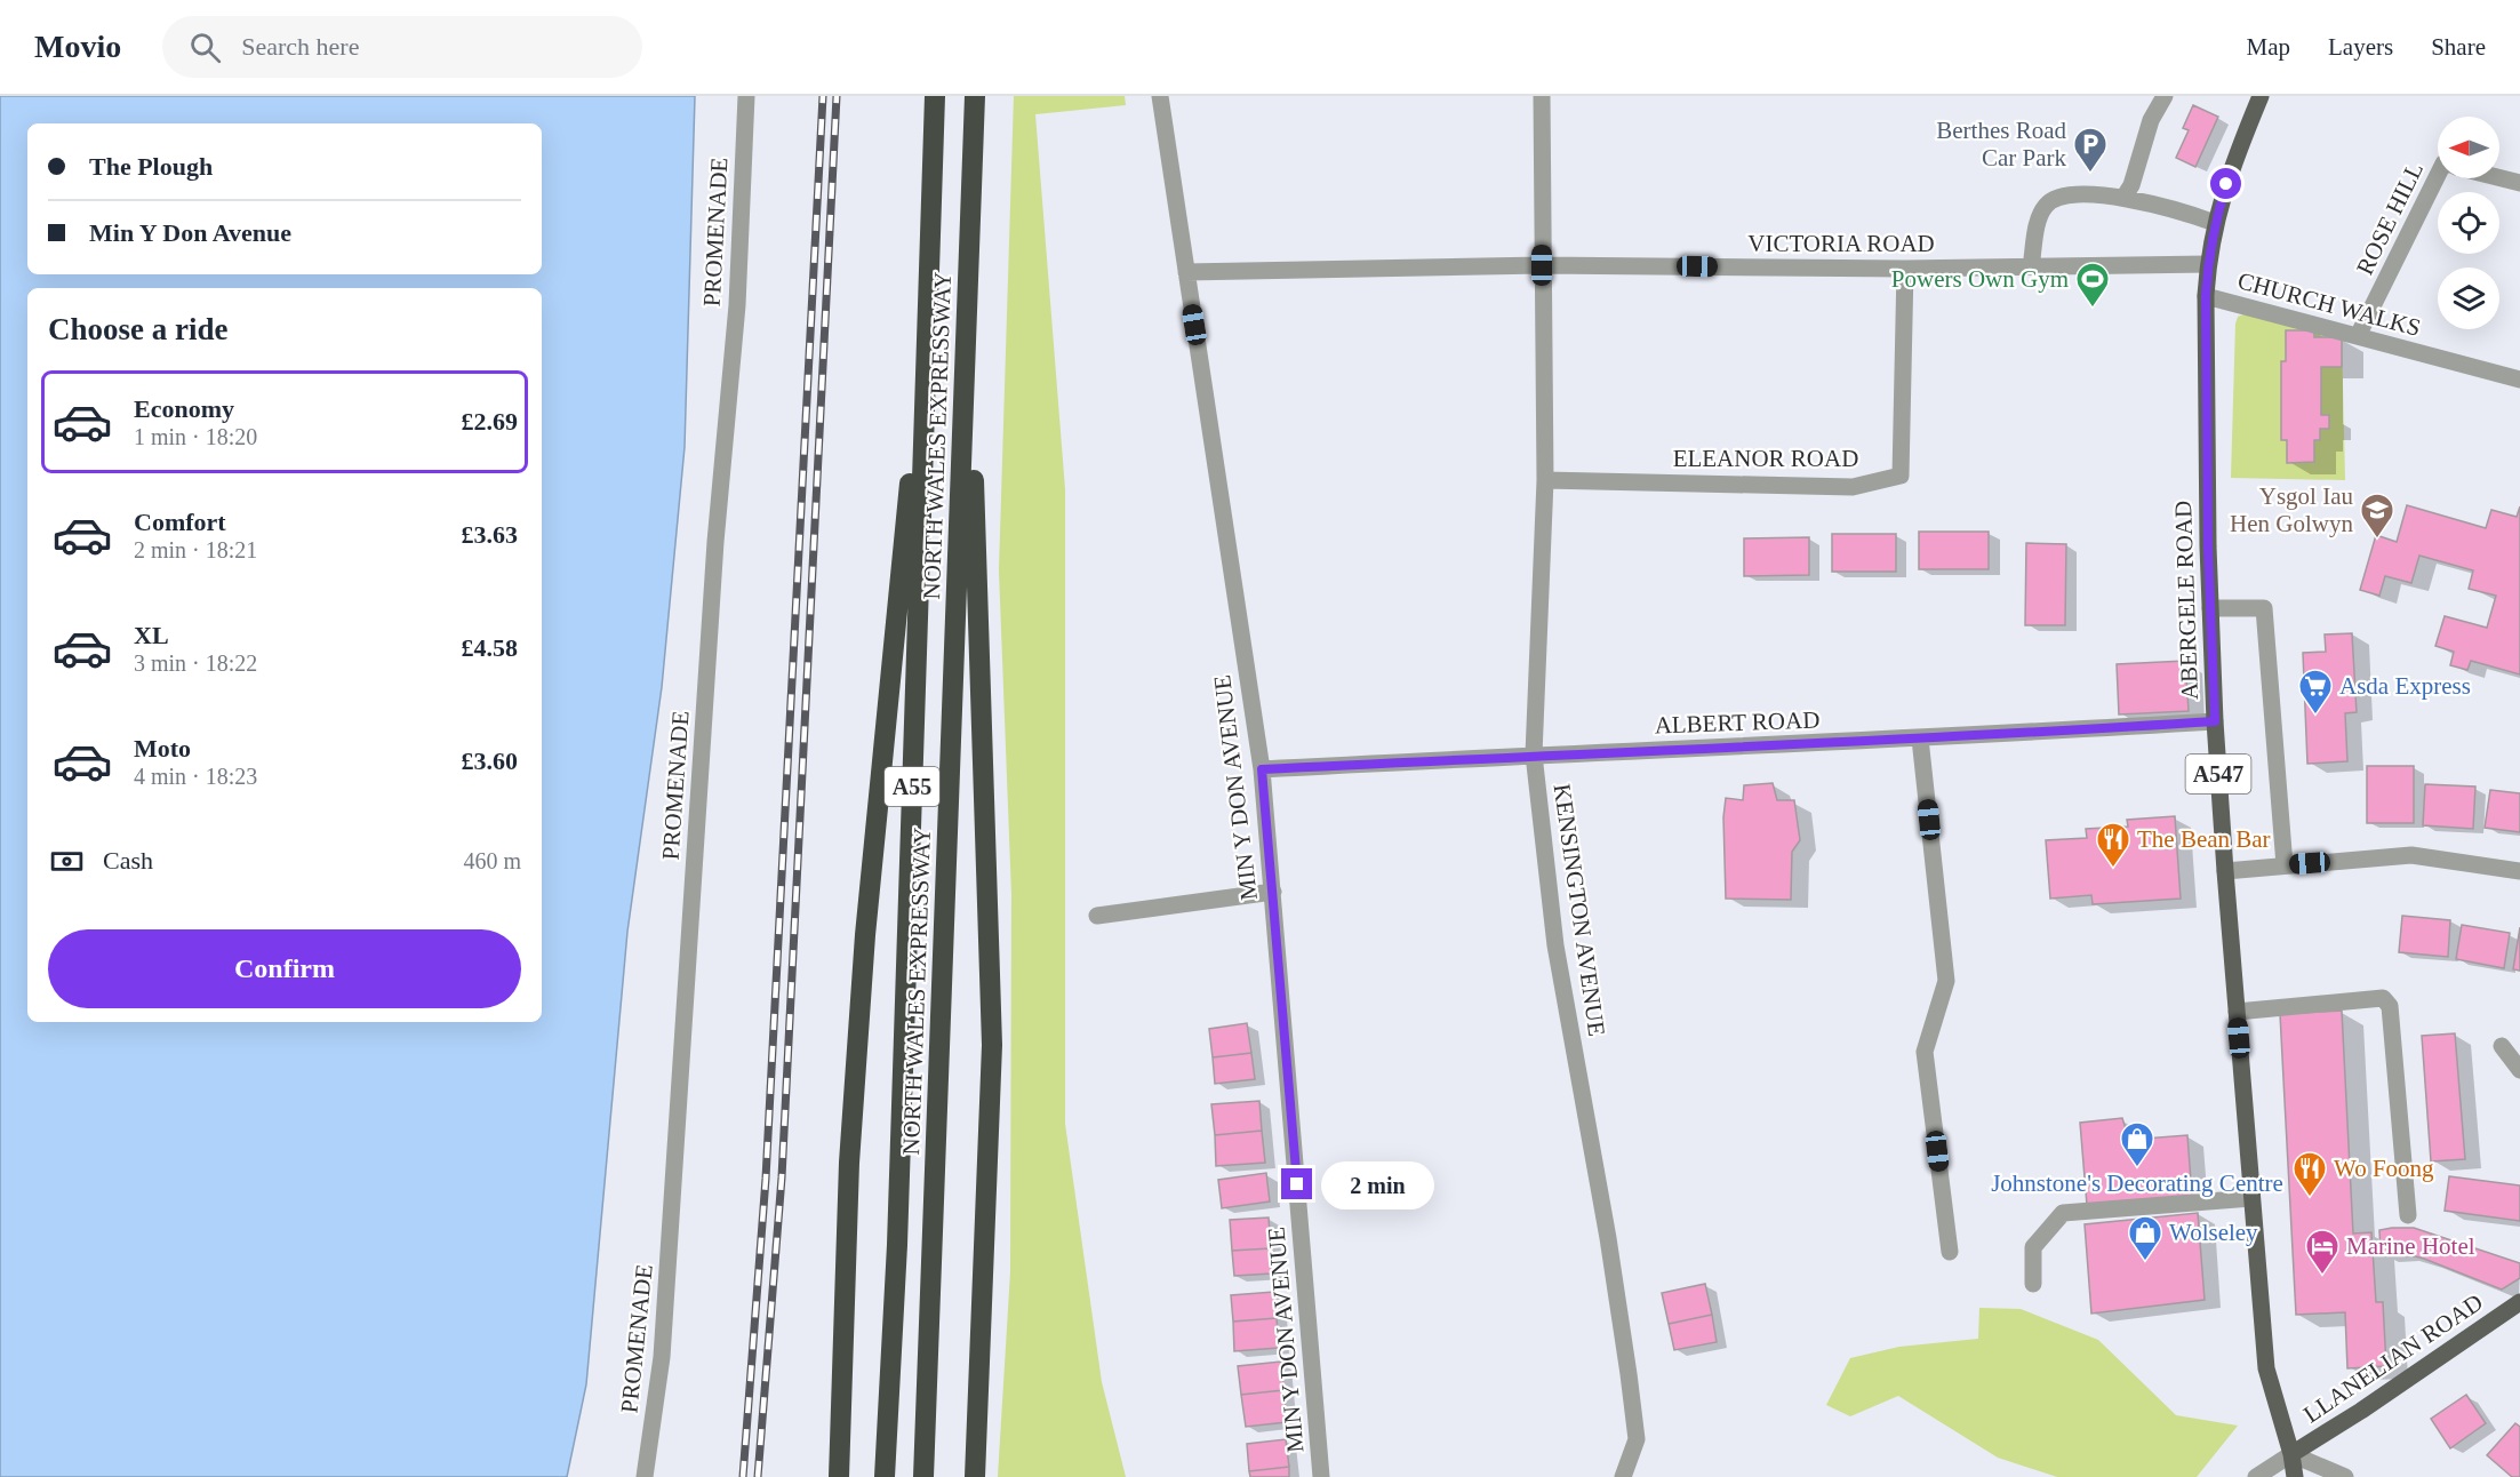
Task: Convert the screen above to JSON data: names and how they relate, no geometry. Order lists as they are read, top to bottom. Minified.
{"streets":{"highway":["NORTH WALES EXPRESSWAY","A55"],"main road":["ABERGELE ROAD","A547","LLANELIAN ROAD"],"street":["ROSE HILL","PROMENADE","VICTORIA ROAD","CHURCH WALKS","ELEANOR ROAD","ALBERT ROAD","MIN Y DON AVENUE","KENSINGTON AVENUE"]},"crossings":[["ROSE HILL","CHURCH WALKS"],["VICTORIA ROAD","ELEANOR ROAD"],["VICTORIA ROAD","ABERGELE ROAD"],["VICTORIA ROAD","MIN Y DON AVENUE"],["VICTORIA ROAD","KENSINGTON AVENUE"],["CHURCH WALKS","ABERGELE ROAD"],["ELEANOR ROAD","KENSINGTON AVENUE"],["ABERGELE ROAD","ALBERT ROAD"],["ABERGELE ROAD","LLANELIAN ROAD"],["ALBERT ROAD","MIN Y DON AVENUE"],["ALBERT ROAD","KENSINGTON AVENUE"]],"places":{"parking":["Berthes Road Car Park"],"sports":["Powers Own Gym"],"school or university":["Ysgol Iau Hen Golwyn"],"supermarket":["Asda Express"],"restaurant":["The Bean Bar","Wo Foong"],"shop":["Johnstone's Decorating Centre","Wolseley"],"hotel":["Marine Hotel"]},"north":"left","page":{"header":"Movio","search":"Search here","nav":["Map","Layers","Share"],"banner":["The Plough","Min Y Don Avenue"],"heading":"Choose a ride","list":[{"name":"Economy","note":"1 min · 18:20","value":"£2.69"},{"name":"Comfort","note":"2 min · 18:21","value":"£3.63"},{"name":"XL","note":"3 min · 18:22","value":"£4.58"},{"name":"Moto","note":"4 min · 18:23","value":"£3.60"}],"pay":["Cash","460 m"],"buttons":"Confirm","bubble":"2 min"}}
